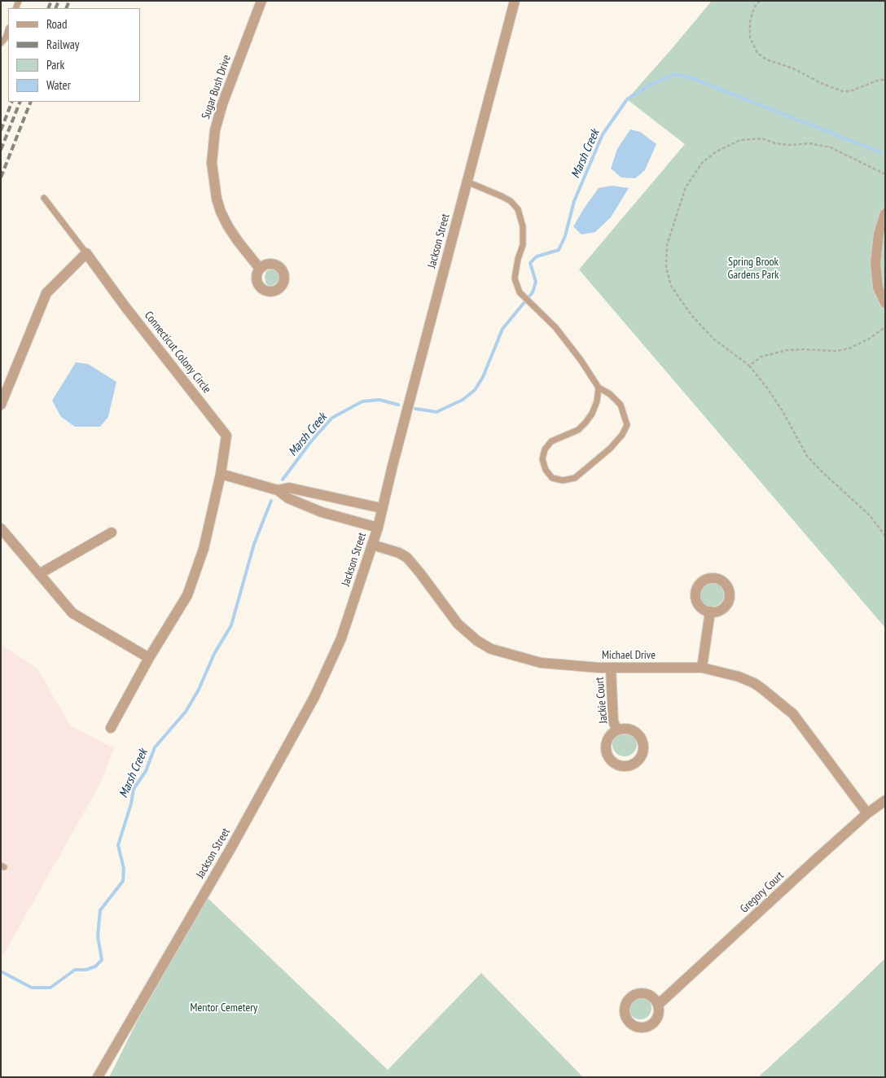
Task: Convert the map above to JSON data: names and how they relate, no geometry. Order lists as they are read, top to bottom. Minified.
{"streets":{"street":["Sugar Bush Drive","Jackson Street","Connecticut Colony Circle","Michael Drive","Jackie Court","Gregory Court"]},"crossings":[["Jackson Street","Michael Drive"],["Michael Drive","Jackie Court"],["Michael Drive","Gregory Court"]],"water":["Marsh Creek"],"parks":["Spring Brook Gardens Park","Mentor Cemetery"],"legend":["Road","Railway","Park","Water"]}
